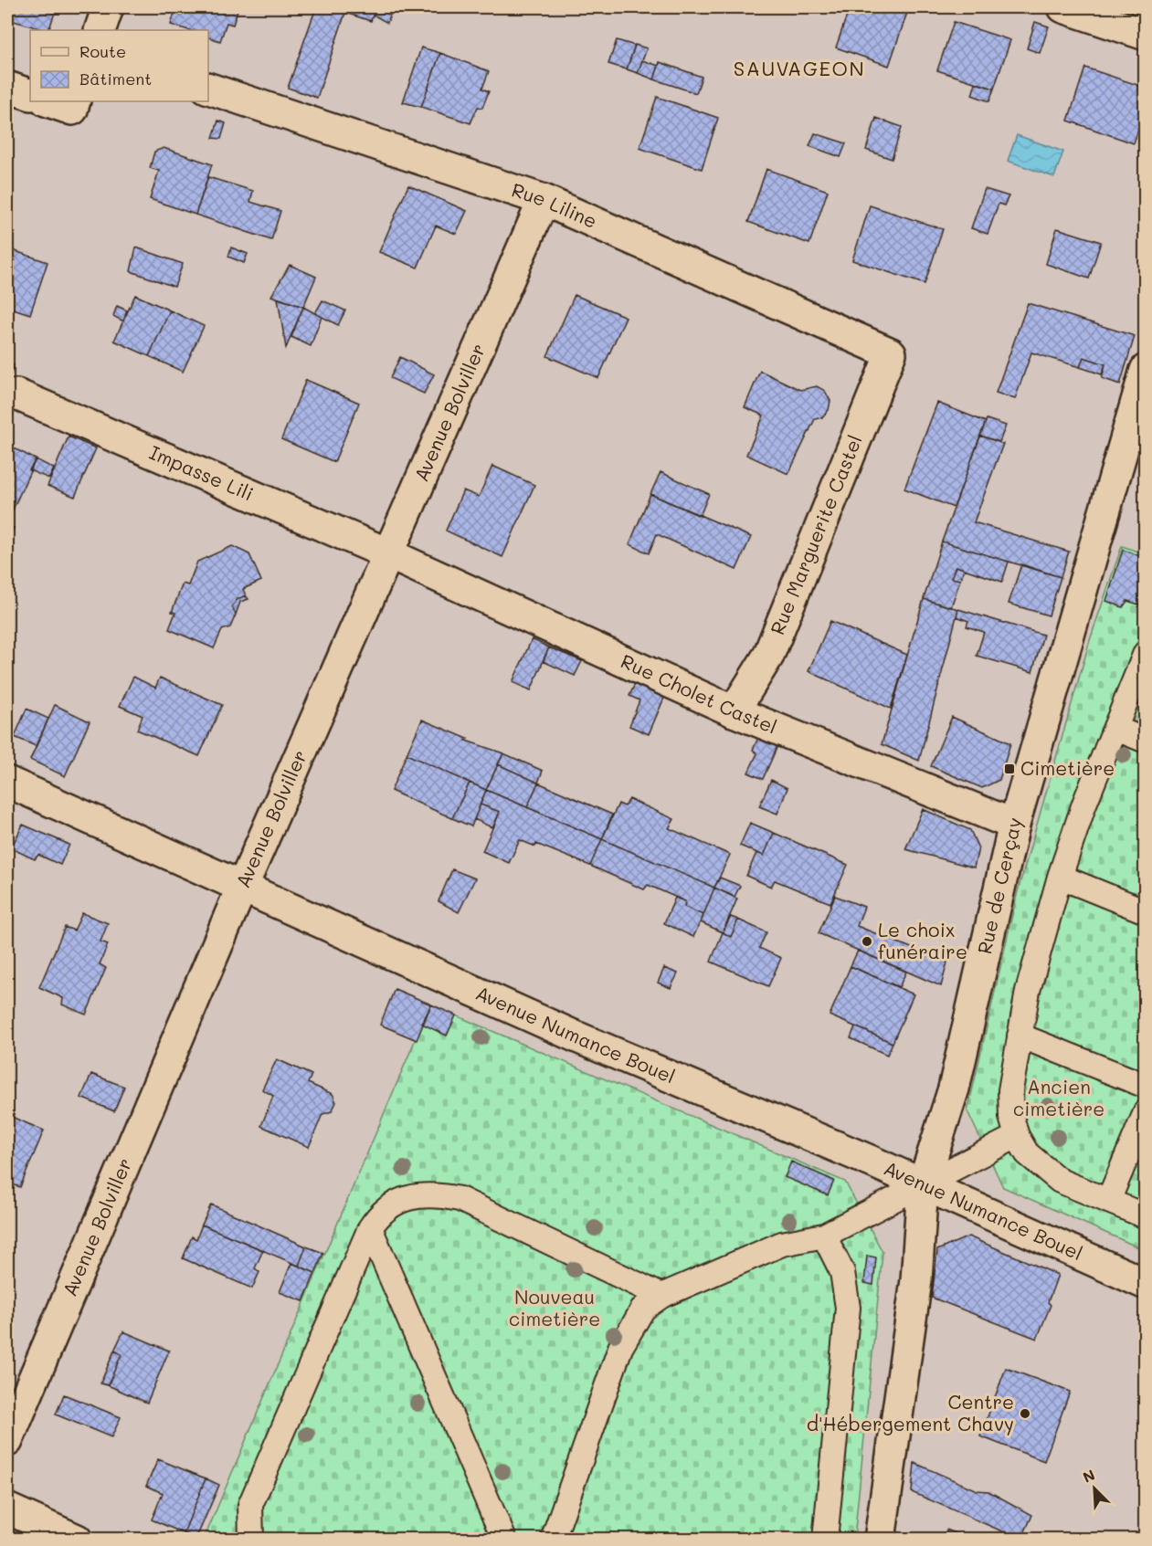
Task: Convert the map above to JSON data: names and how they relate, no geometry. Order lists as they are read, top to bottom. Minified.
{"streets":{"street":["Rue Liline","Avenue Bolviller","Impasse Lili","Rue Marguerite Castel","Rue Cholet Castel","Rue de Cerçay","Avenue Numance Bouel"]},"crossings":[["Rue Liline","Avenue Bolviller"],["Rue Liline","Rue Marguerite Castel"],["Avenue Bolviller","Impasse Lili"],["Avenue Bolviller","Rue Cholet Castel"],["Avenue Bolviller","Avenue Numance Bouel"],["Impasse Lili","Rue Cholet Castel"],["Rue Marguerite Castel","Rue Cholet Castel"],["Rue Cholet Castel","Rue de Cerçay"],["Rue de Cerçay","Avenue Numance Bouel"]],"districts":["SAUVAGEON"],"parks":["Ancien cimetière","Nouveau cimetière"],"places":{"transit":["Cimetière"],"other":["Le choix funéraire","Centre d'Hébergement Chavy"]},"legend":["Route","Bâtiment"],"north":"top left"}
